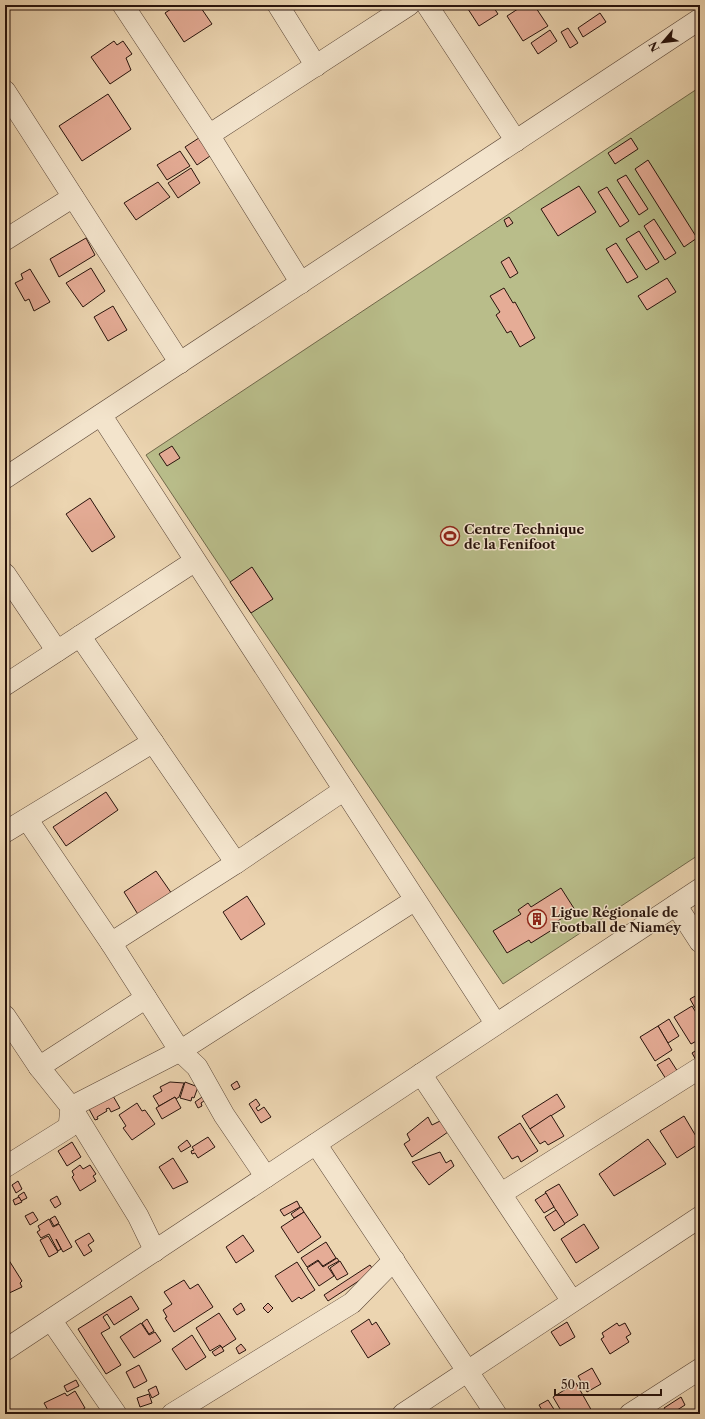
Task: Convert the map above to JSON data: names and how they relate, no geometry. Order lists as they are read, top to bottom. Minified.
{"places":{"sports":["Centre Technique de la Fenifoot"],"building":["Ligue Régionale de Football de Niamey"]},"scale_bar":"50 m","north":"bottom left"}
